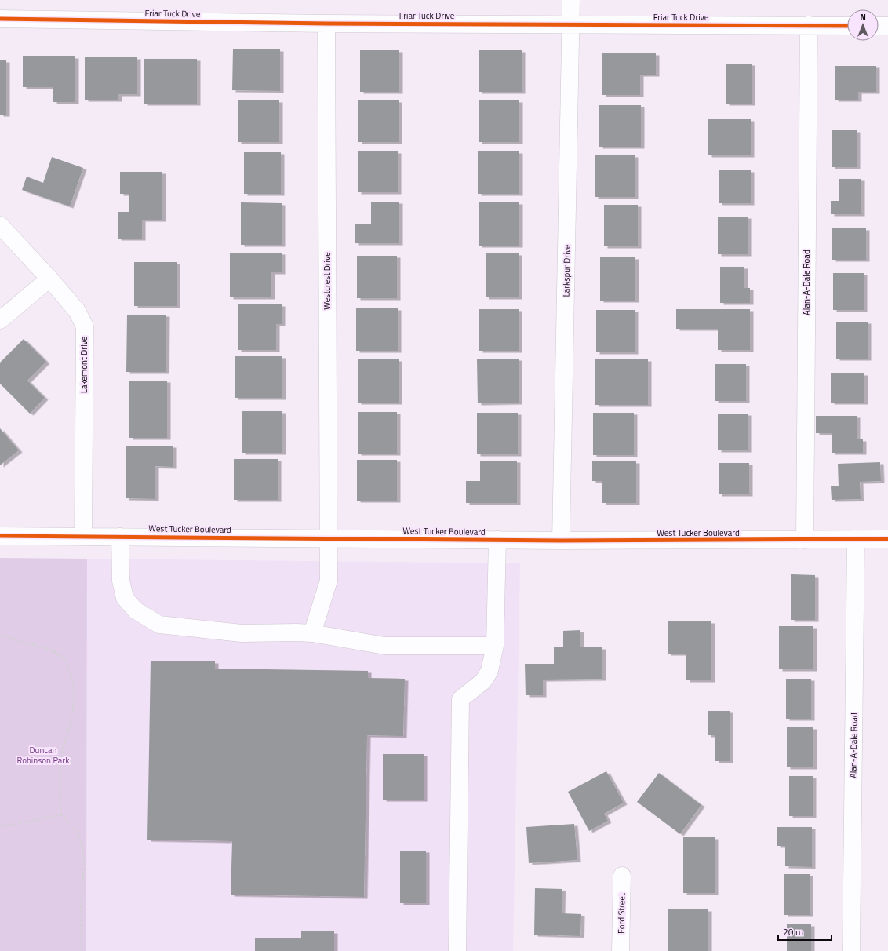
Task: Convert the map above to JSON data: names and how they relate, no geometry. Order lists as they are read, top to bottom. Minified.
{"streets":{"street":["Friar Tuck Drive","Larkspur Drive","Westcrest Drive","Alan-A-Dale Road","Lakemont Drive","West Tucker Boulevard","Ford Street"]},"crossings":[["Friar Tuck Drive","Larkspur Drive"],["Friar Tuck Drive","Westcrest Drive"],["Friar Tuck Drive","Alan-A-Dale Road"],["Larkspur Drive","West Tucker Boulevard"],["Westcrest Drive","West Tucker Boulevard"],["Alan-A-Dale Road","West Tucker Boulevard"],["Lakemont Drive","West Tucker Boulevard"]],"parks":["Duncan Robinson Park"],"scale_bar":"20 m","north":"top"}
